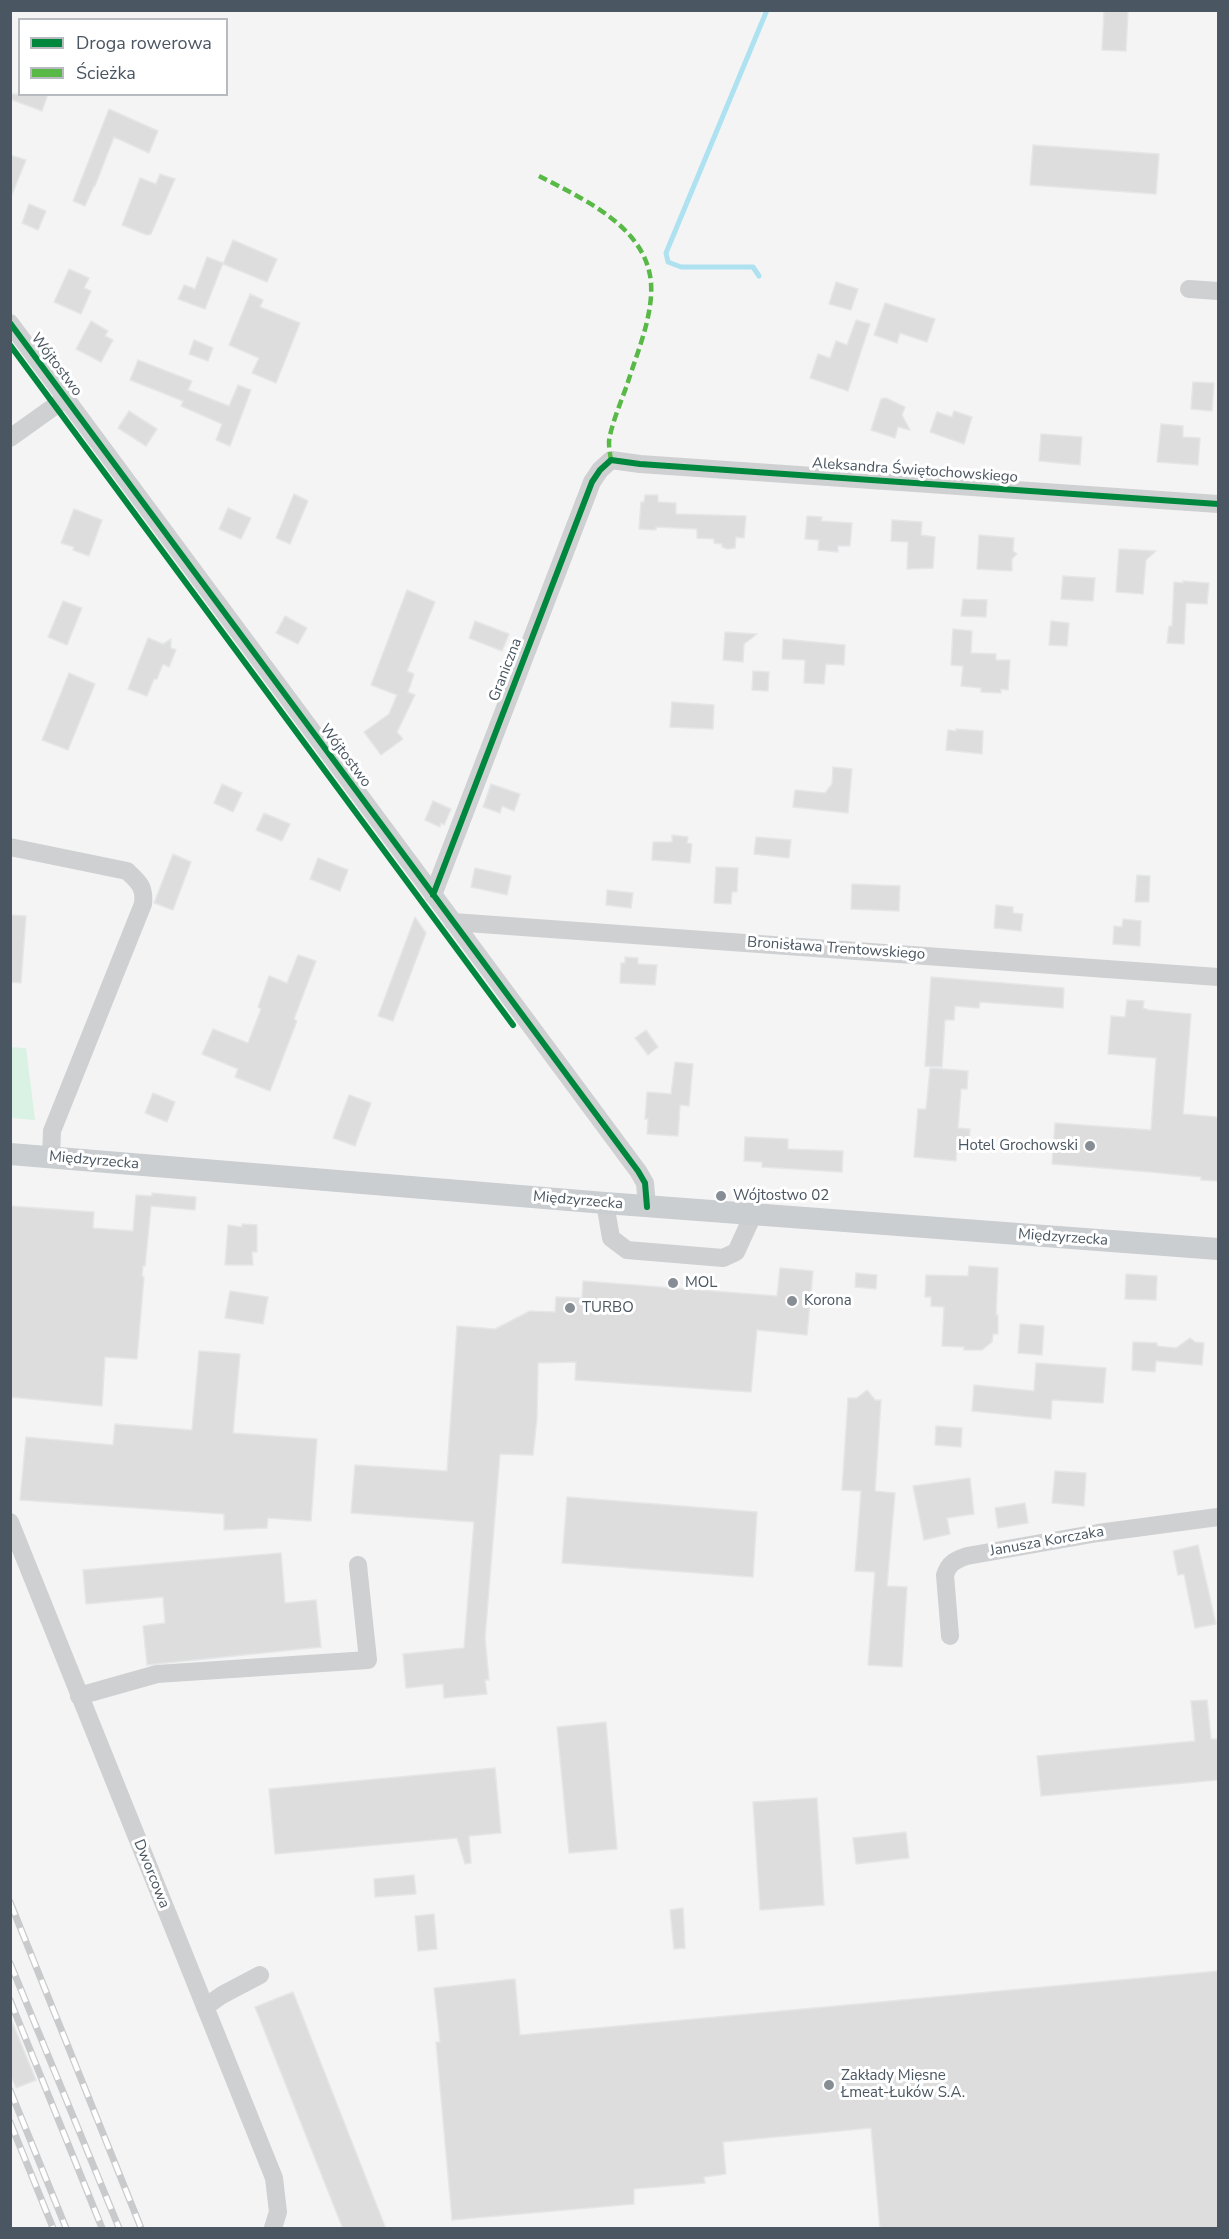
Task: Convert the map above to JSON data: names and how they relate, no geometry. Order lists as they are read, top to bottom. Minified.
{"streets":{"main road":["Międzyrzecka"],"street":["Wójtostwo","Aleksandra Świętochowskiego","Graniczna","Bronisława Trentowskiego","Janusza Korczaka","Dworcowa"]},"crossings":[["Wójtostwo","Graniczna"],["Wójtostwo","Bronisława Trentowskiego"],["Wójtostwo","Międzyrzecka"],["Aleksandra Świętochowskiego","Graniczna"]],"places":["Hotel Grochowski","Wójtostwo 02","MOL","Korona","TURBO","Zakłady Mięsne Łmeat-Łuków S.A."],"legend":["Droga rowerowa","Ścieżka"]}
